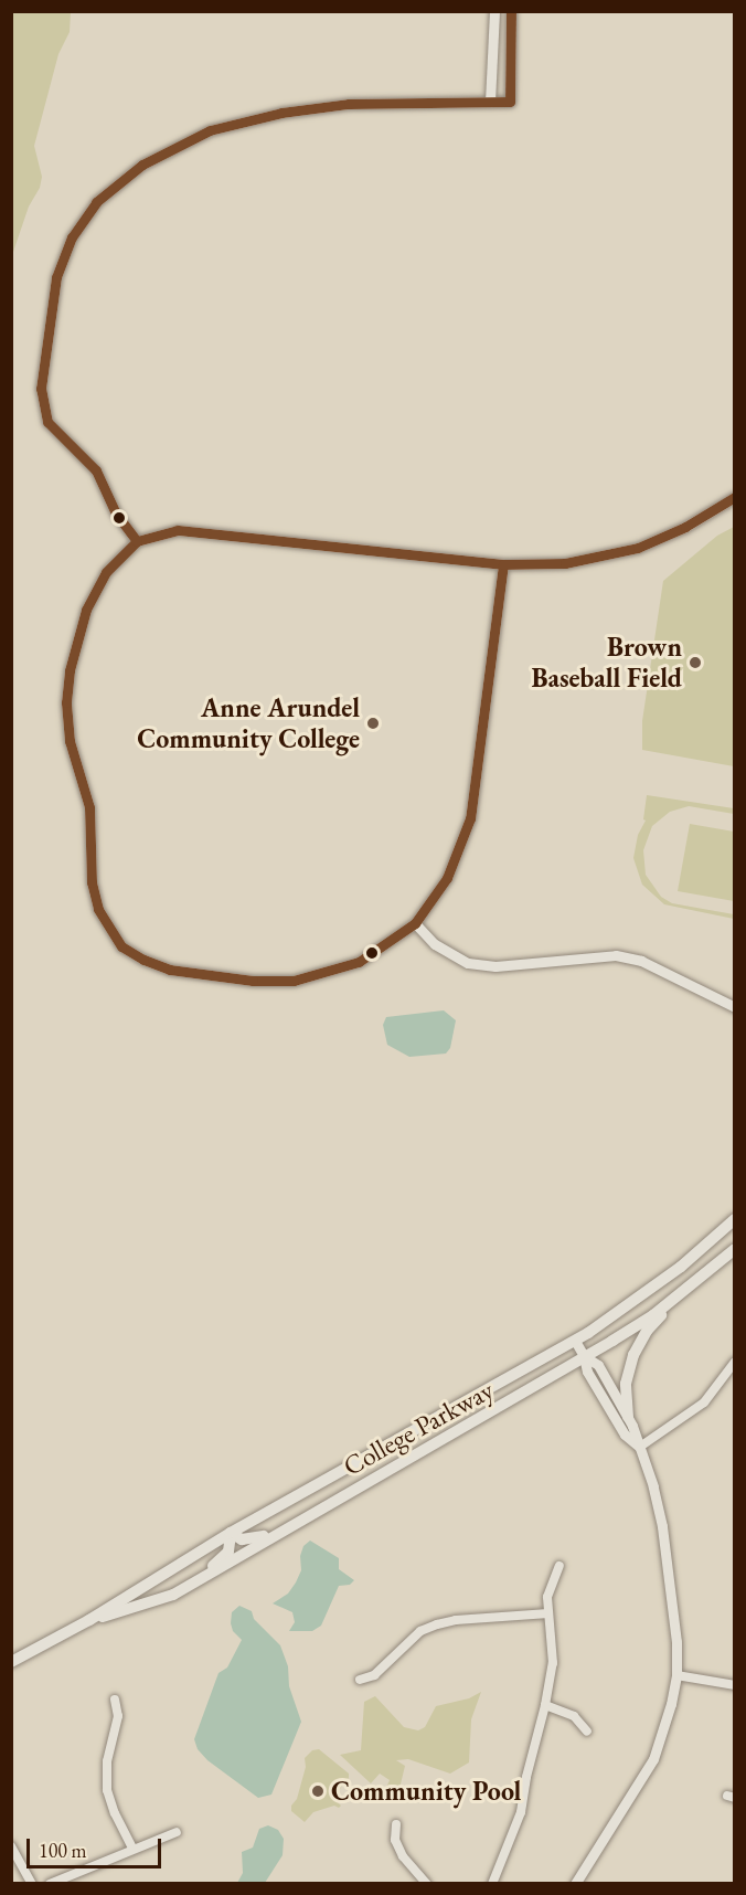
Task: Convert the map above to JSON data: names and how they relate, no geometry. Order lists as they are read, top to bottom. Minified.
{"streets":{"main road":["College Parkway"]},"places":["Brown Baseball Field","Anne Arundel Community College","Community Pool"],"scale_bar":"100 m"}
